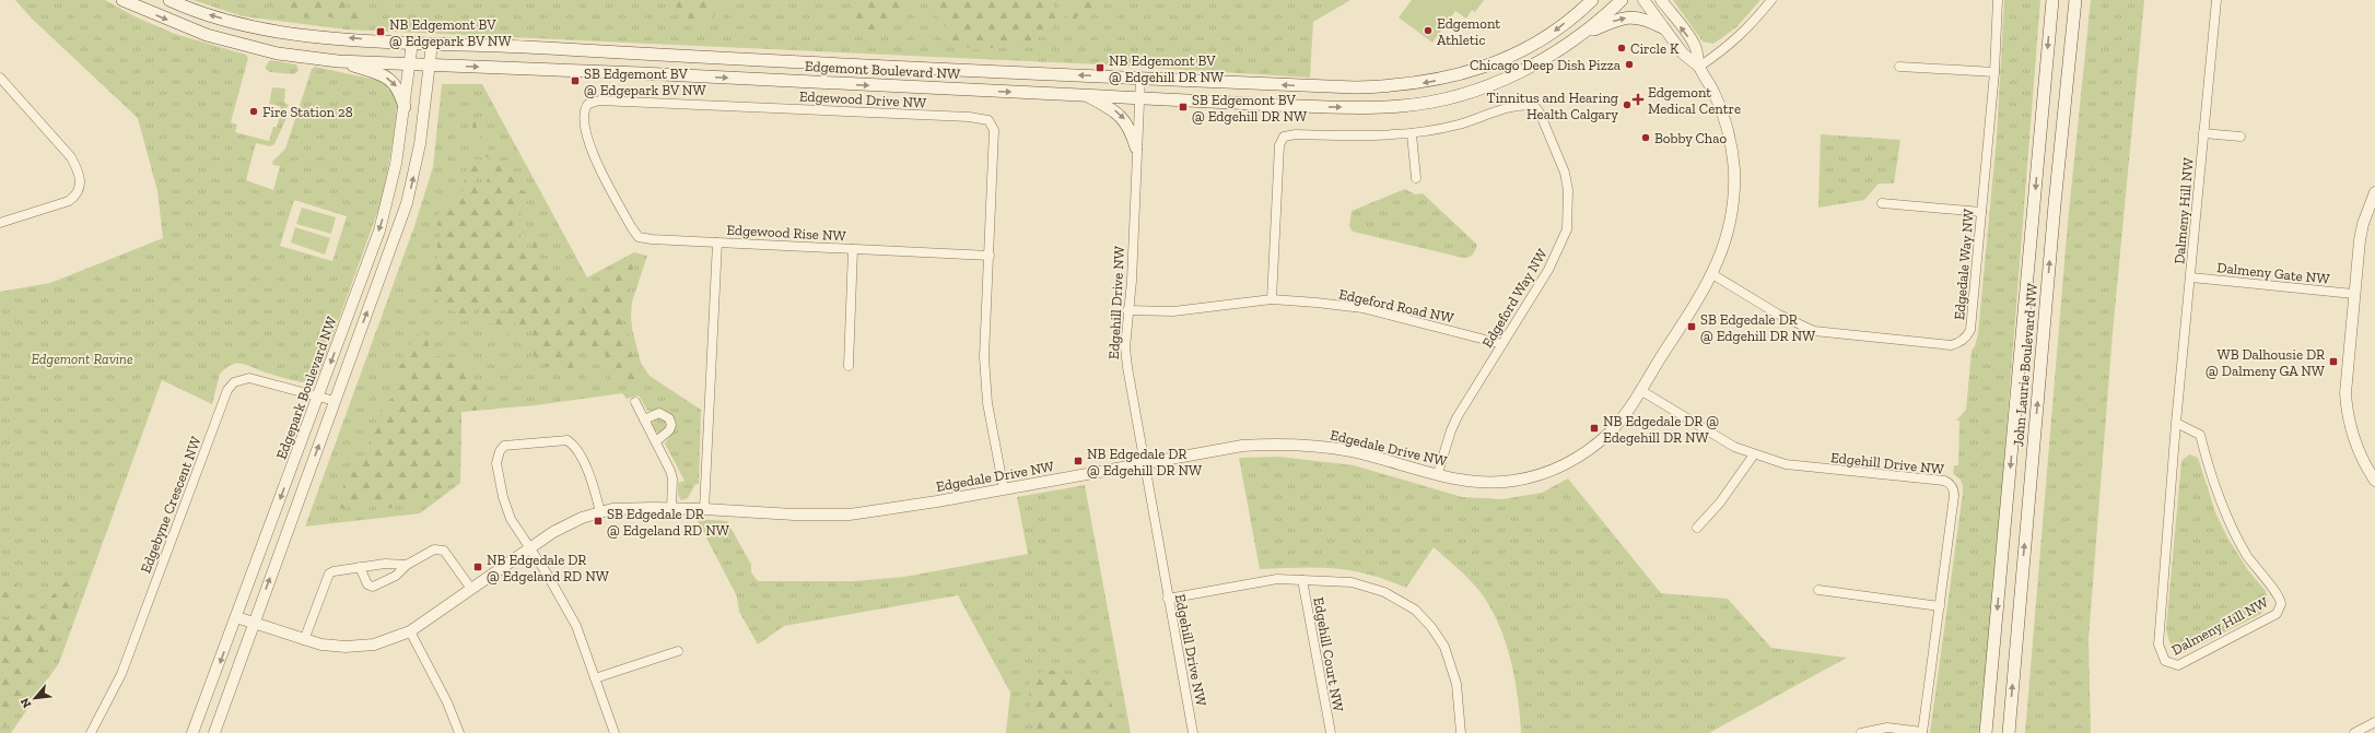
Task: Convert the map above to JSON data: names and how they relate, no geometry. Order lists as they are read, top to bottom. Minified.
{"streets":{"main road":["Edgemont Boulevard NW","John Laurie Boulevard NW"],"street":["Edgewood Drive NW","Dalmeny Hill NW","Edgewood Rise NW","Edgedale Way NW","Dalmeny Gate NW","Edgeford Way NW","Edgehill Drive NW","Edgeford Road NW","Edgepark Boulevard NW","Edgedale Drive NW","Edgebyne Crescent NW","Edgehill Court NW"]},"crossings":[["Edgemont Boulevard NW","Edgehill Drive NW"],["Edgemont Boulevard NW","Edgepark Boulevard NW"],["Edgewood Drive NW","Edgewood Rise NW"],["Edgewood Drive NW","Edgedale Drive NW"],["Dalmeny Hill NW","Dalmeny Gate NW"],["Edgewood Rise NW","Edgedale Drive NW"],["Edgedale Way NW","Edgedale Drive NW"],["Edgeford Way NW","Edgeford Road NW"],["Edgeford Way NW","Edgedale Drive NW"],["Edgehill Drive NW","Edgeford Road NW"],["Edgehill Drive NW","Edgedale Drive NW"],["Edgepark Boulevard NW","Edgedale Drive NW"],["Edgepark Boulevard NW","Edgebyne Crescent NW"]],"parks":["Edgemont Ravine"],"places":{"other":["Edgemont Athletic","Circle K","Chicago Deep Dish Pizza","Tinnitus and Hearing Health Calgary","Fire Station 28","Bobby Chao"],"transit":["NB Edgemont BV @ Edgepark BV NW","NB Edgemont BV @ Edgehill DR NW","SB Edgemont BV @ Edgepark BV NW","SB Edgemont BV @ Edgehill DR NW","SB Edgedale DR @ Edgehill DR NW","WB Dalhousie DR @ Dalmeny GA NW","NB Edgedale DR @ Edegehill DR NW","NB Edgedale DR @ Edgehill DR NW","SB Edgedale DR @ Edgeland RD NW","NB Edgedale DR @ Edgeland RD NW"],"health":["Edgemont Medical Centre"]},"north":"bottom left"}
